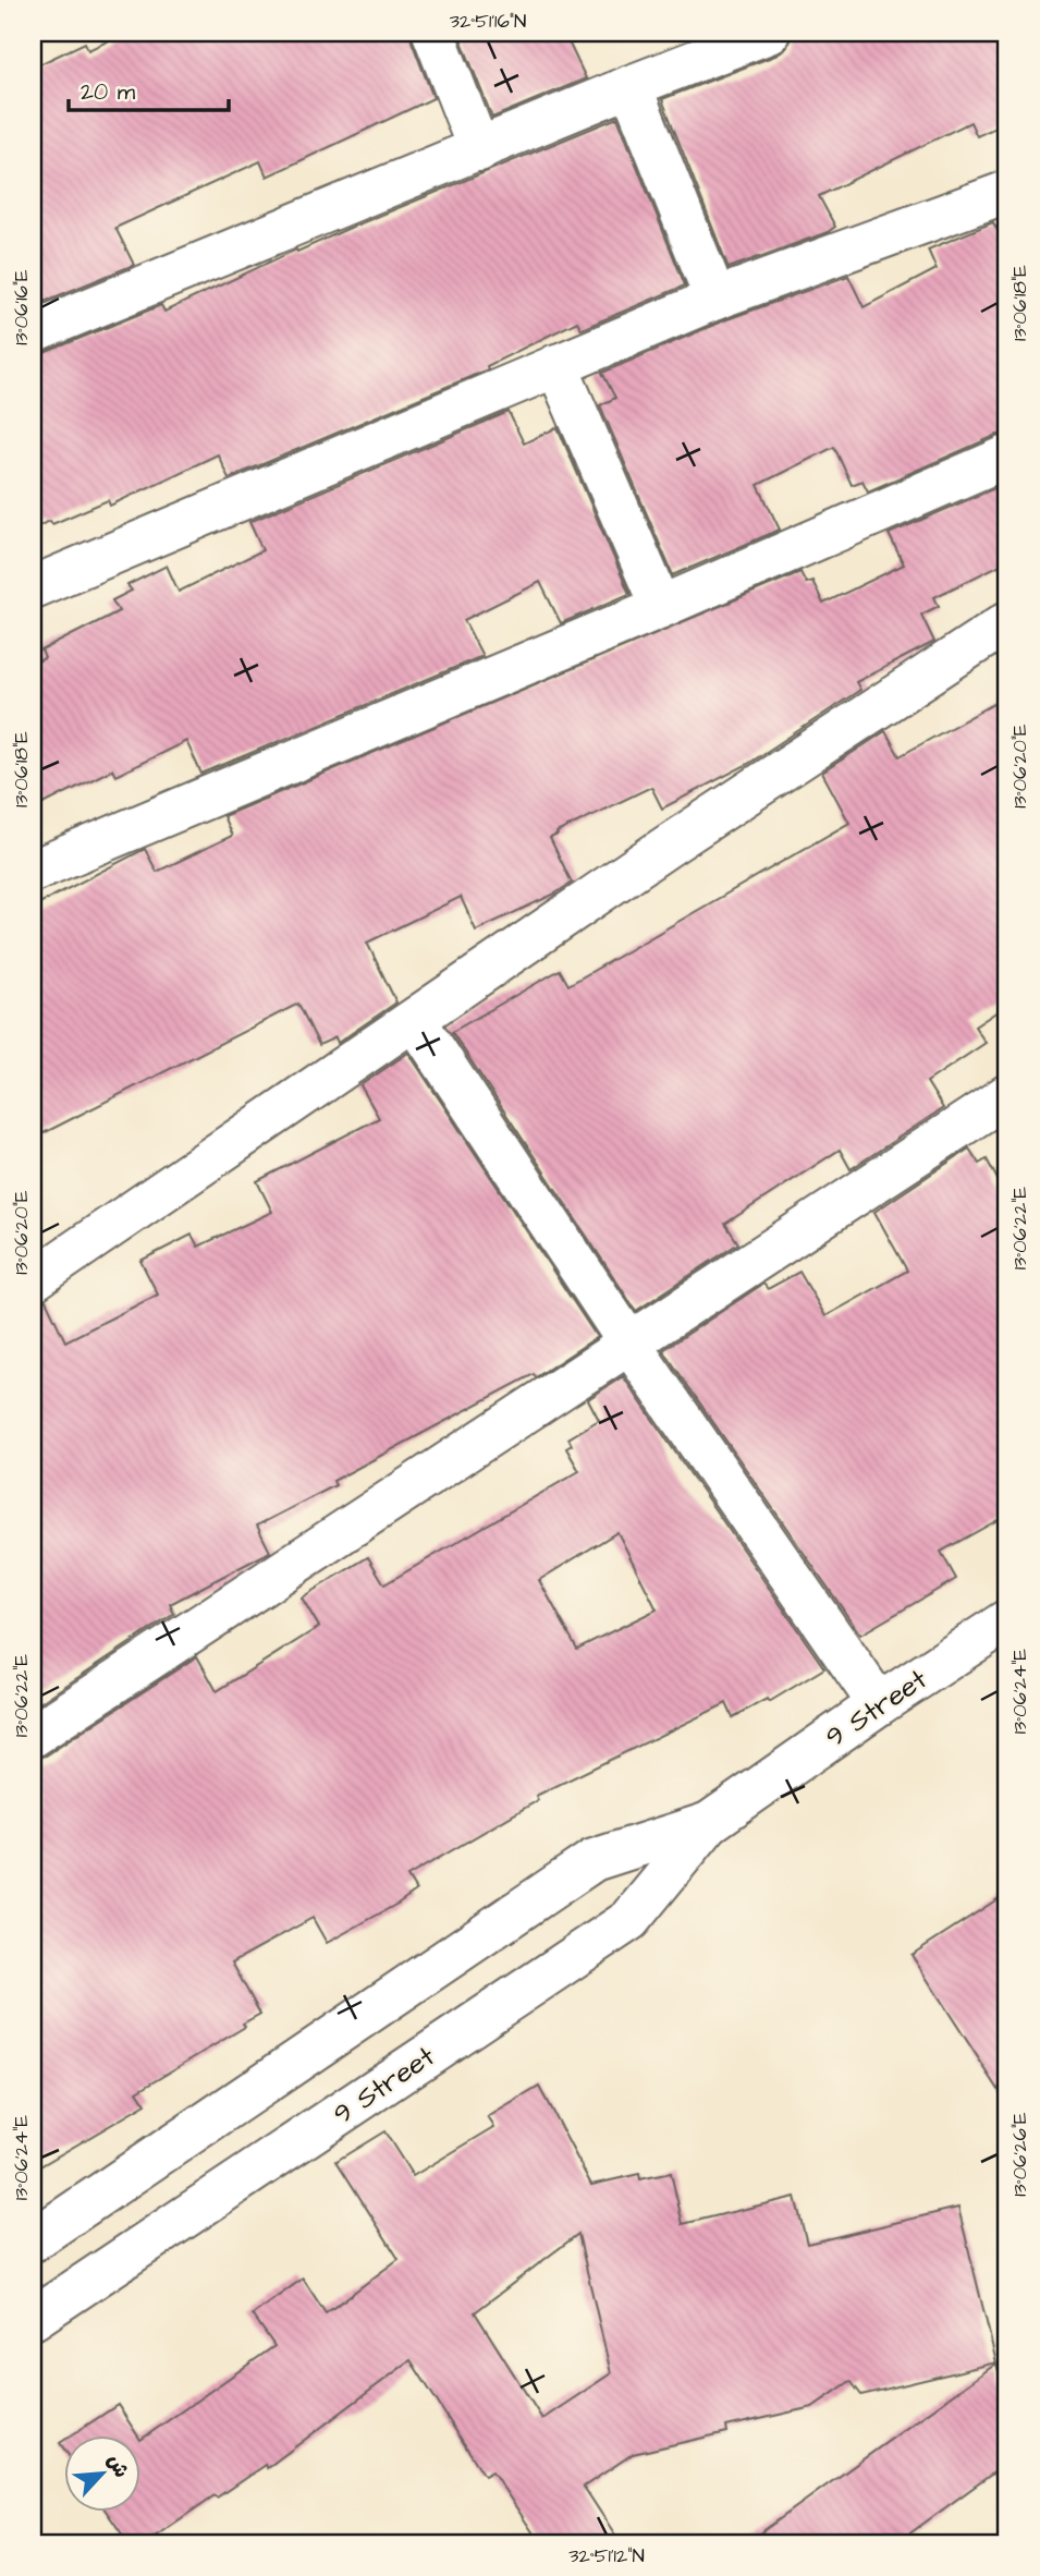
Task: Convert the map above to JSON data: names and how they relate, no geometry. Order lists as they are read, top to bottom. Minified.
{"streets":{"street":["9 Street"]},"scale_bar":"20 m","north":"top right","coordinates":["32°51'16\"N","13°06'18\"E","13°06'16\"E","13°06'20\"E","13°06'22\"E","13°06'24\"E","13°06'26\"E","32°51'12\"N"]}
